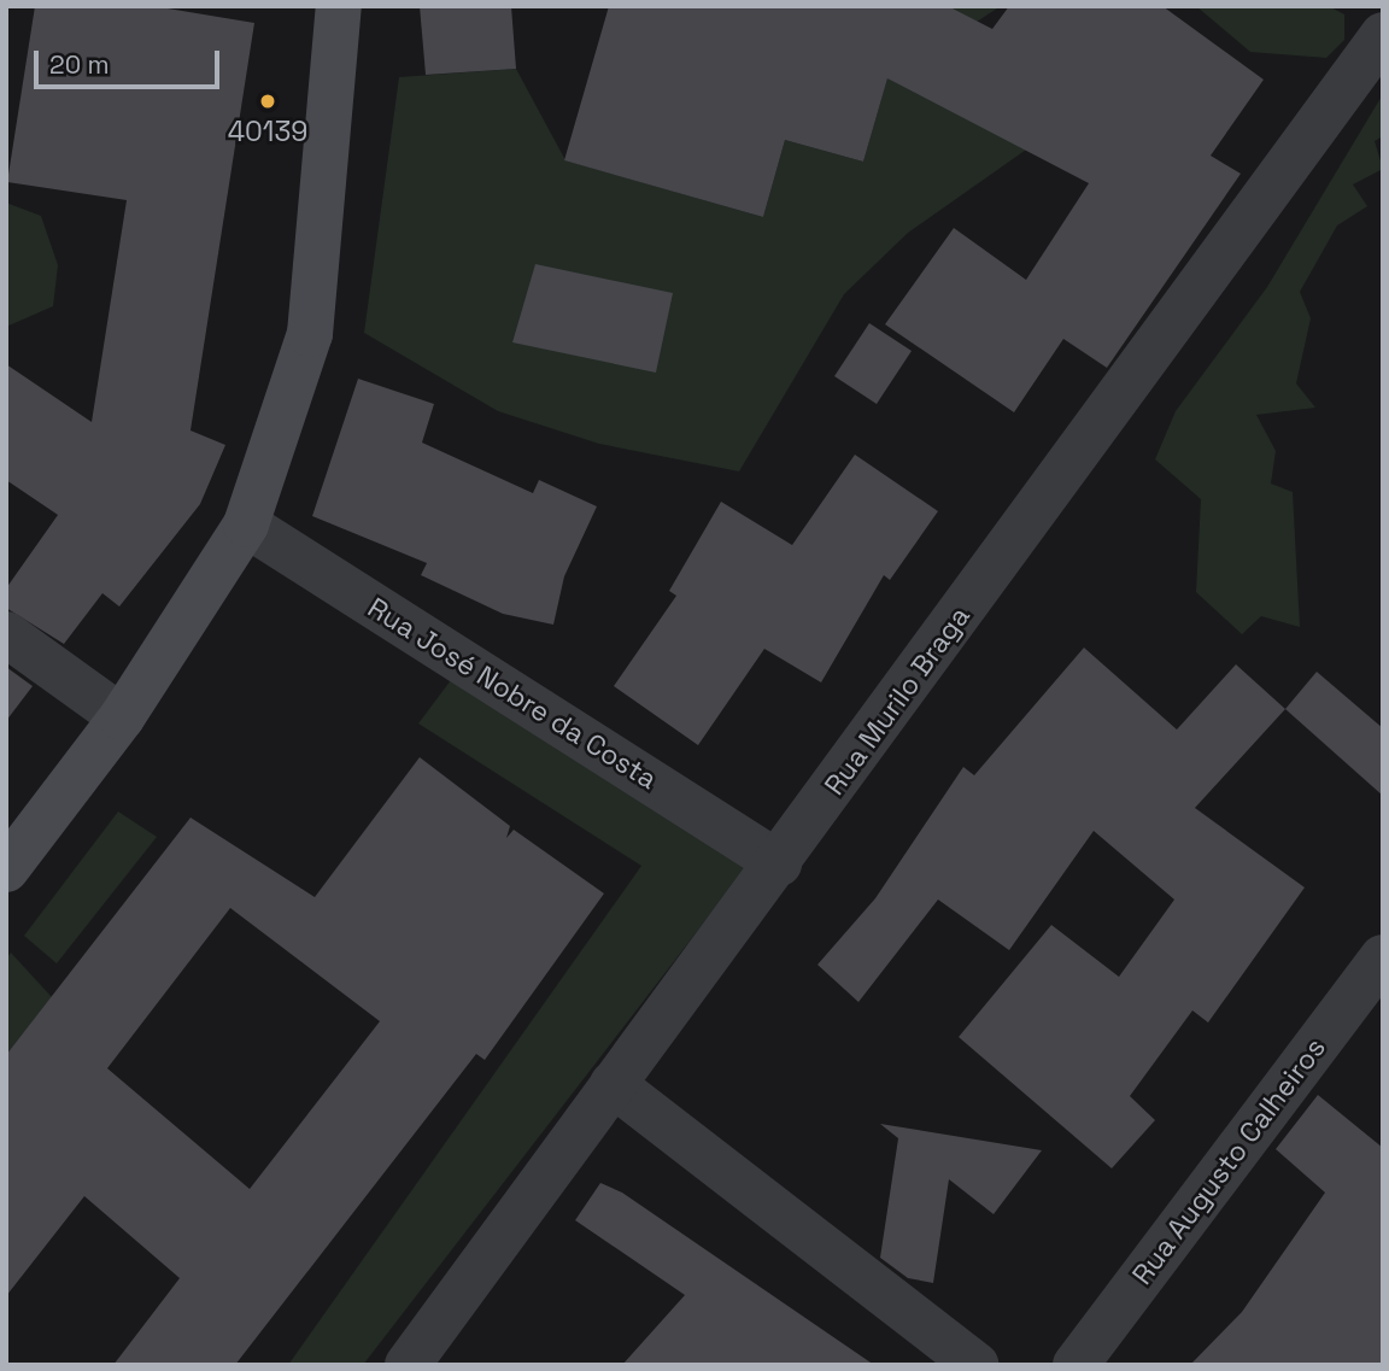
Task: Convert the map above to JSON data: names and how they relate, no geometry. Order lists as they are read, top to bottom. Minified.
{"streets":{"street":["Rua José Nobre da Costa","Rua Murilo Braga","Rua Augusto Calheiros"]},"crossings":[["Rua José Nobre da Costa","Rua Murilo Braga"]],"places":["40139"],"scale_bar":"20 m"}
